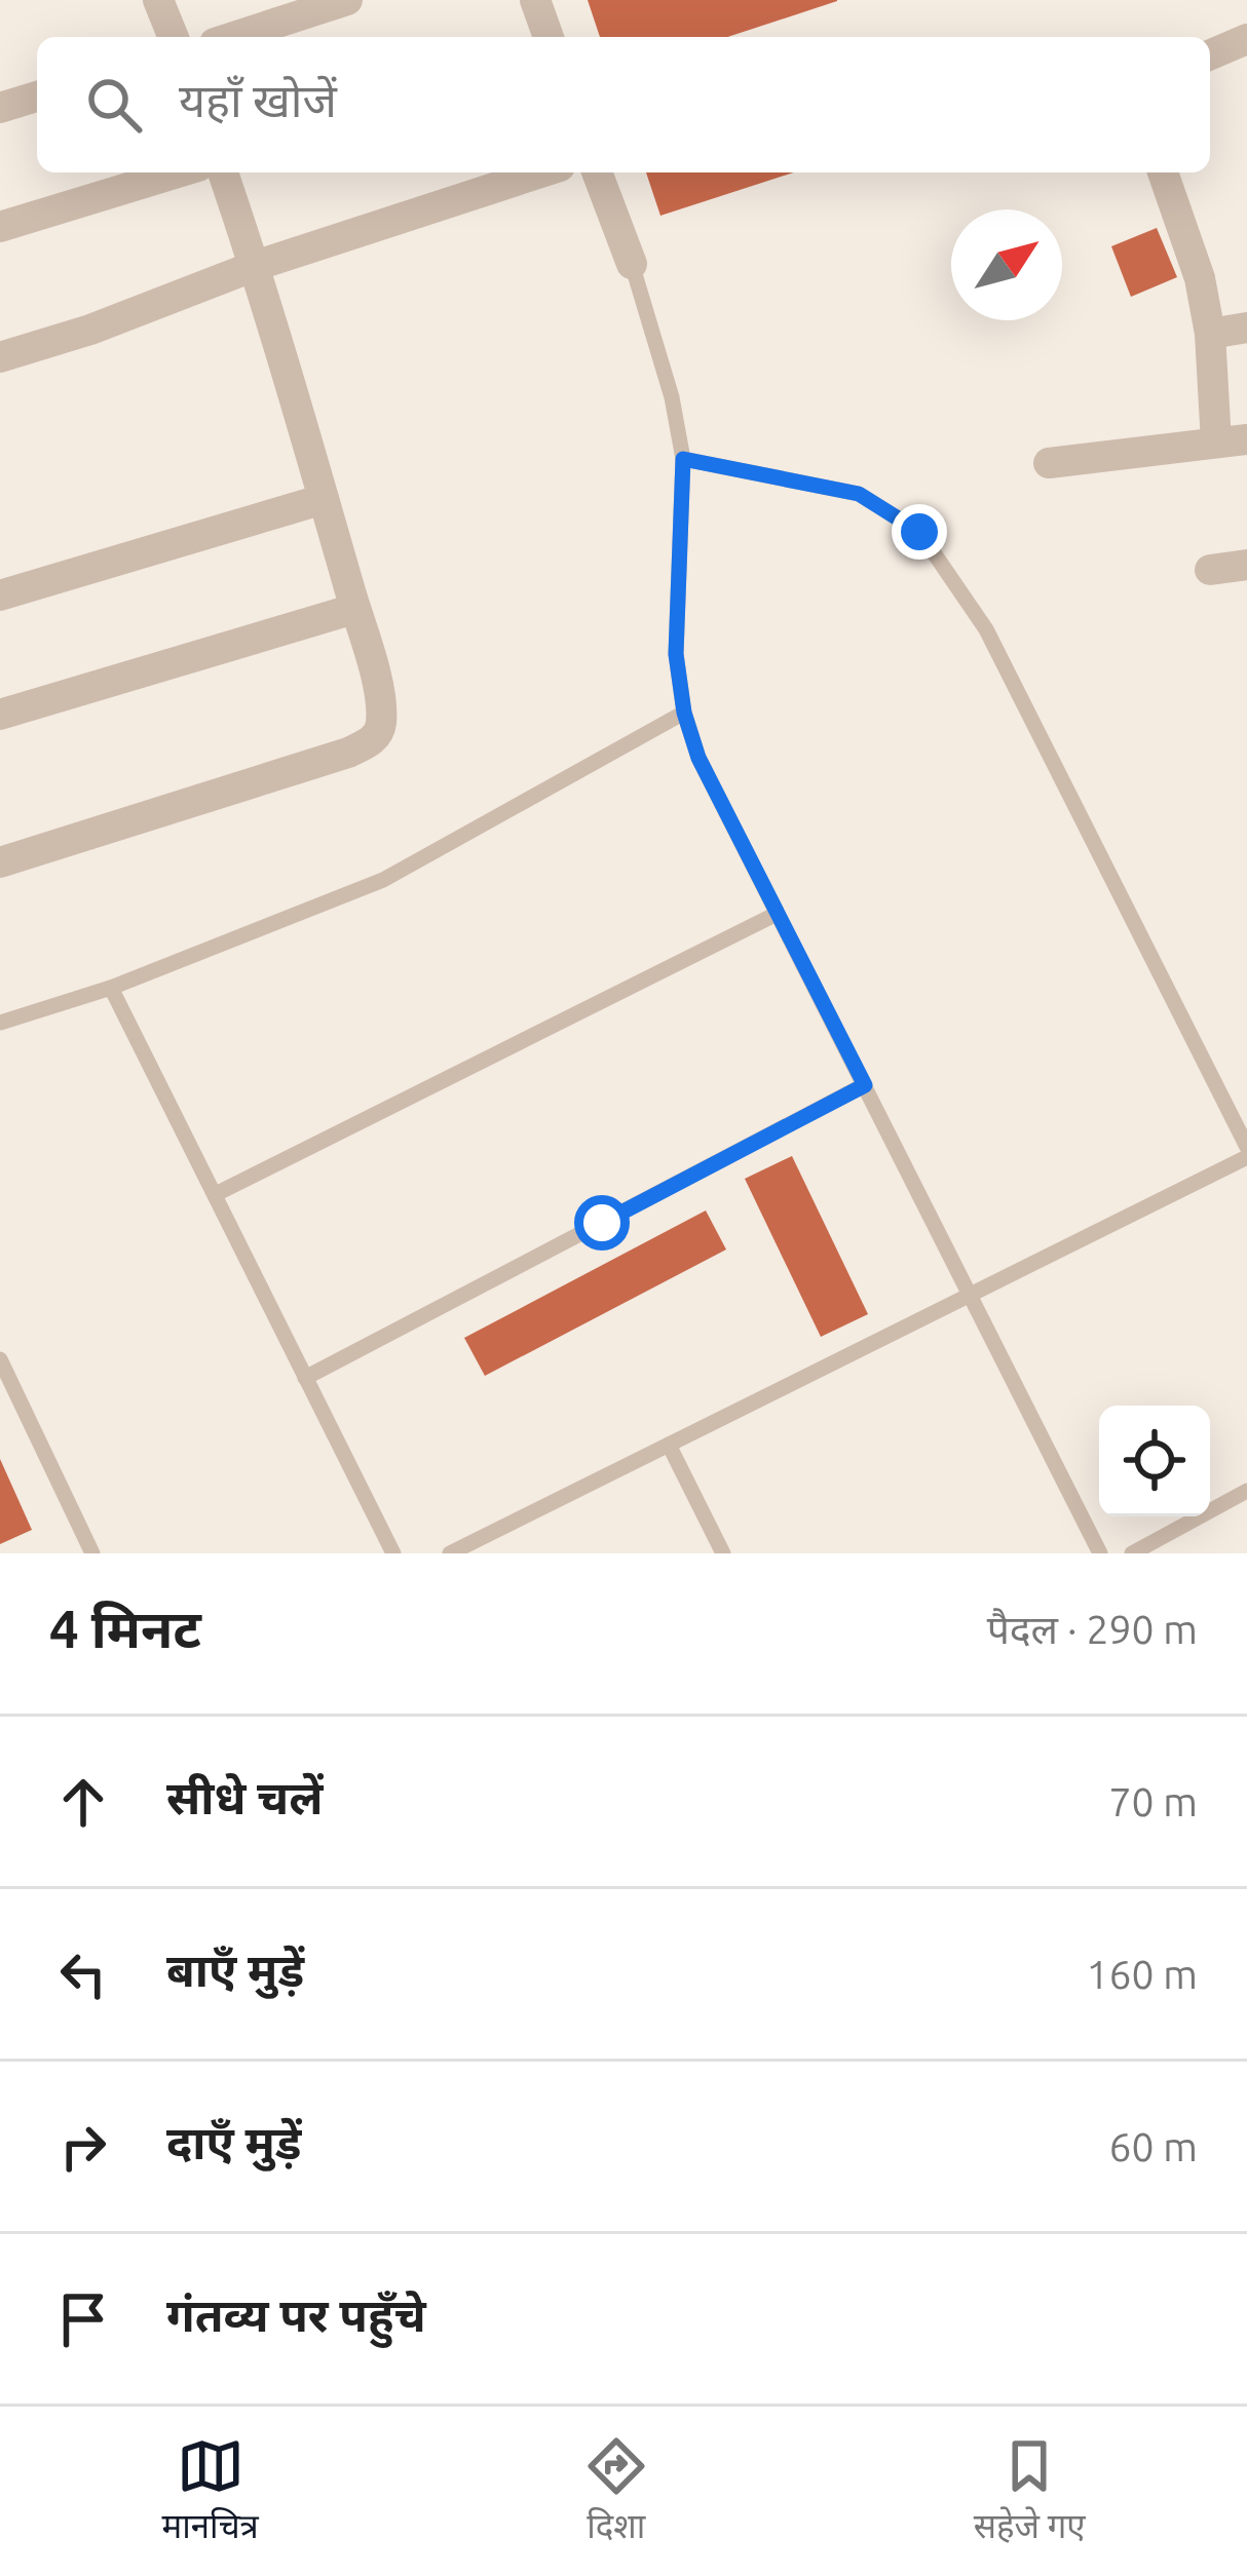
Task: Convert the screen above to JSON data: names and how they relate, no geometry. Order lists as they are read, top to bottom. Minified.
{"north":"top right","page":{"search":"यहाँ खोजें","heading":["4 मिनट","पैदल · 290 m"],"list":[["सीधे चलें","70 m"],["बाएँ मुड़ें","160 m"],["दाएँ मुड़ें","60 m"],"गंतव्य पर पहुँचे"],"nav":["मानचित्र","दिशा","सहेजे गए"]}}
